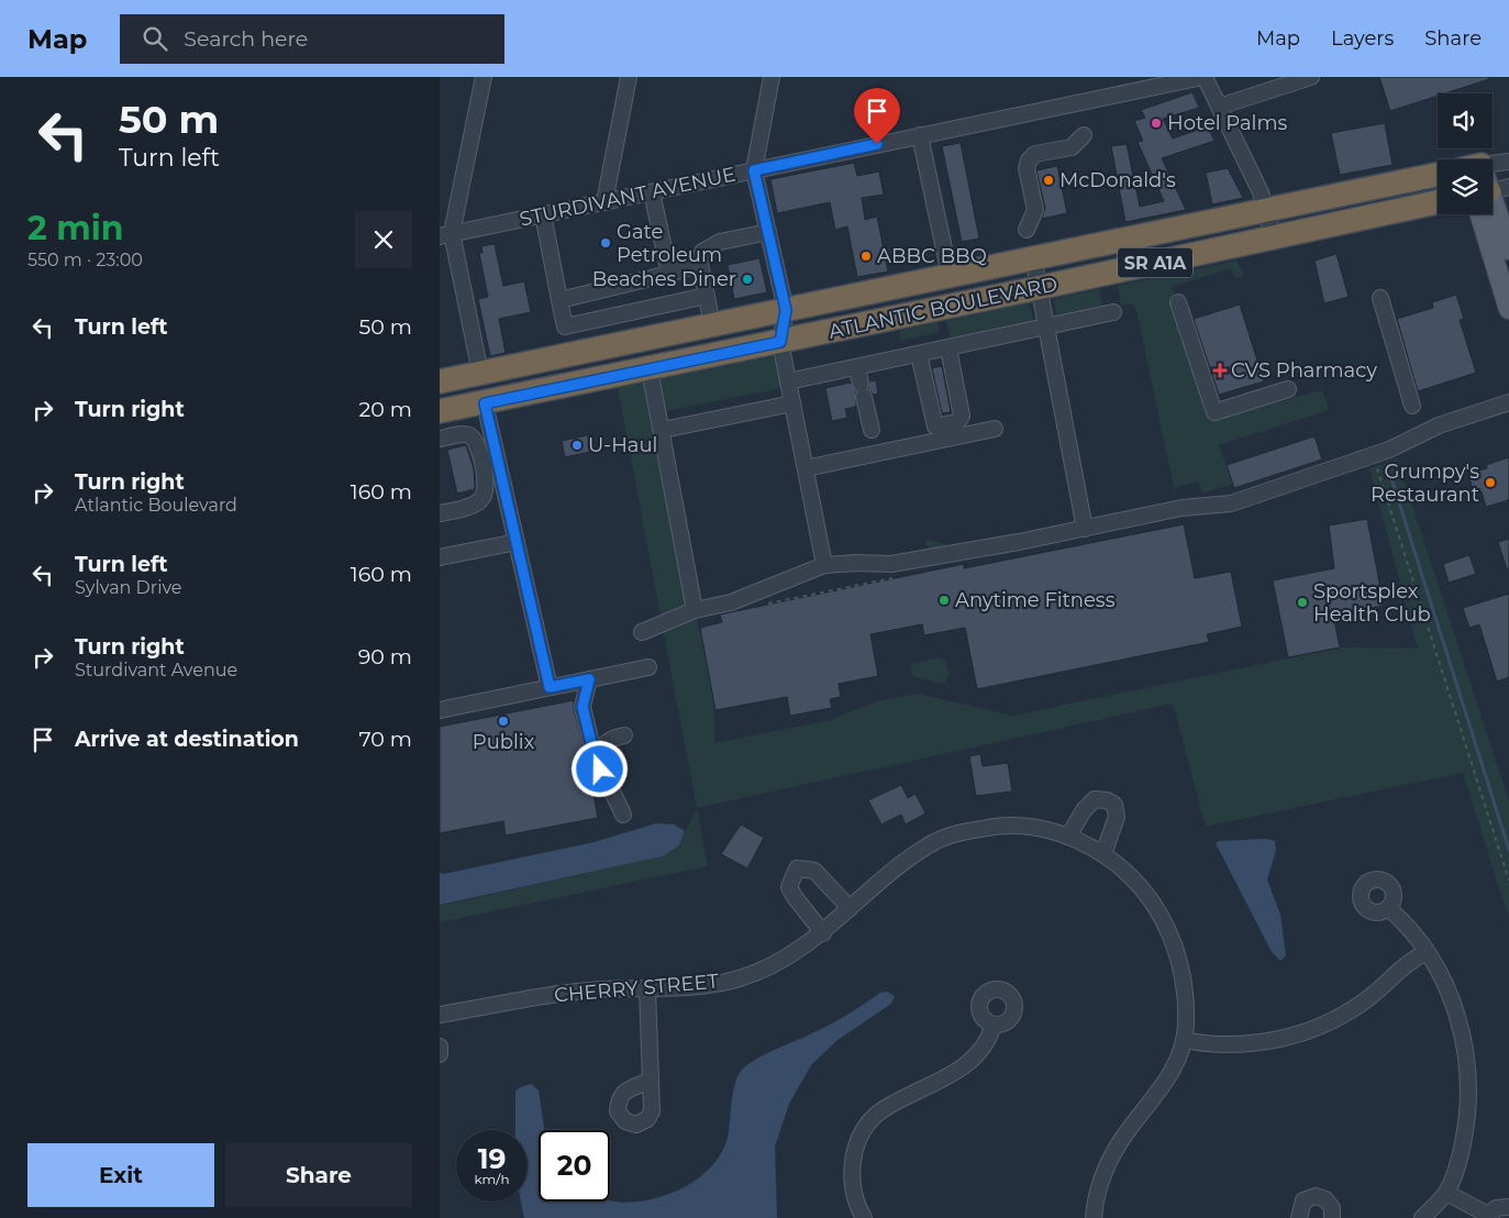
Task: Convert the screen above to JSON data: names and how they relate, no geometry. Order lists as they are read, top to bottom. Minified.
{"streets":{"highway":["SR A1A","ATLANTIC BOULEVARD"],"street":["STURDIVANT AVENUE","CHERRY STREET"]},"places":{"other":["Hotel Palms","McDonald's","Gate Petroleum","ABBC BBQ","Beaches Diner","U-Haul","Grumpy's Restaurant","Anytime Fitness","Sportsplex Health Club","Publix"],"health":["CVS Pharmacy"]},"page":{"header":"Map","search":"Search here","nav":["Map","Layers","Share"],"turn":["50 m","Turn left"],"heading":["2 min","550 m · 23:00"],"list":[{"name":"Turn left","value":"50 m"},{"name":"Turn right","value":"20 m"},{"name":"Turn right","note":"Atlantic Boulevard","value":"160 m"},{"name":"Turn left","note":"Sylvan Drive","value":"160 m"},{"name":"Turn right","note":"Sturdivant Avenue","value":"90 m"},{"name":"Arrive at destination","value":"70 m"}],"speed":"19 km/h","limit":"20","buttons":["Exit","Share"]}}
